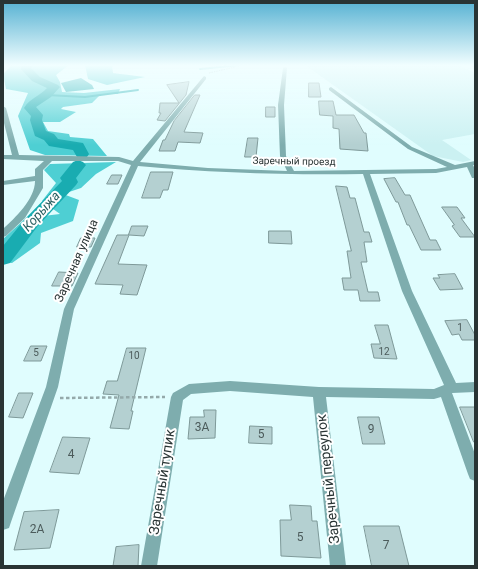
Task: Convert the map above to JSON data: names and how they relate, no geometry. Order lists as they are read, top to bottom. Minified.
{"streets":{"street":["Заречный проезд","Заречная улица","Заречный переулок","Заречный тупик"]},"crossings":[["Заречный проезд","Заречная улица"]],"water":["Корыжа"],"house_numbers":["1","12","5","10","3А","9","5","4","2А","5","7"]}
